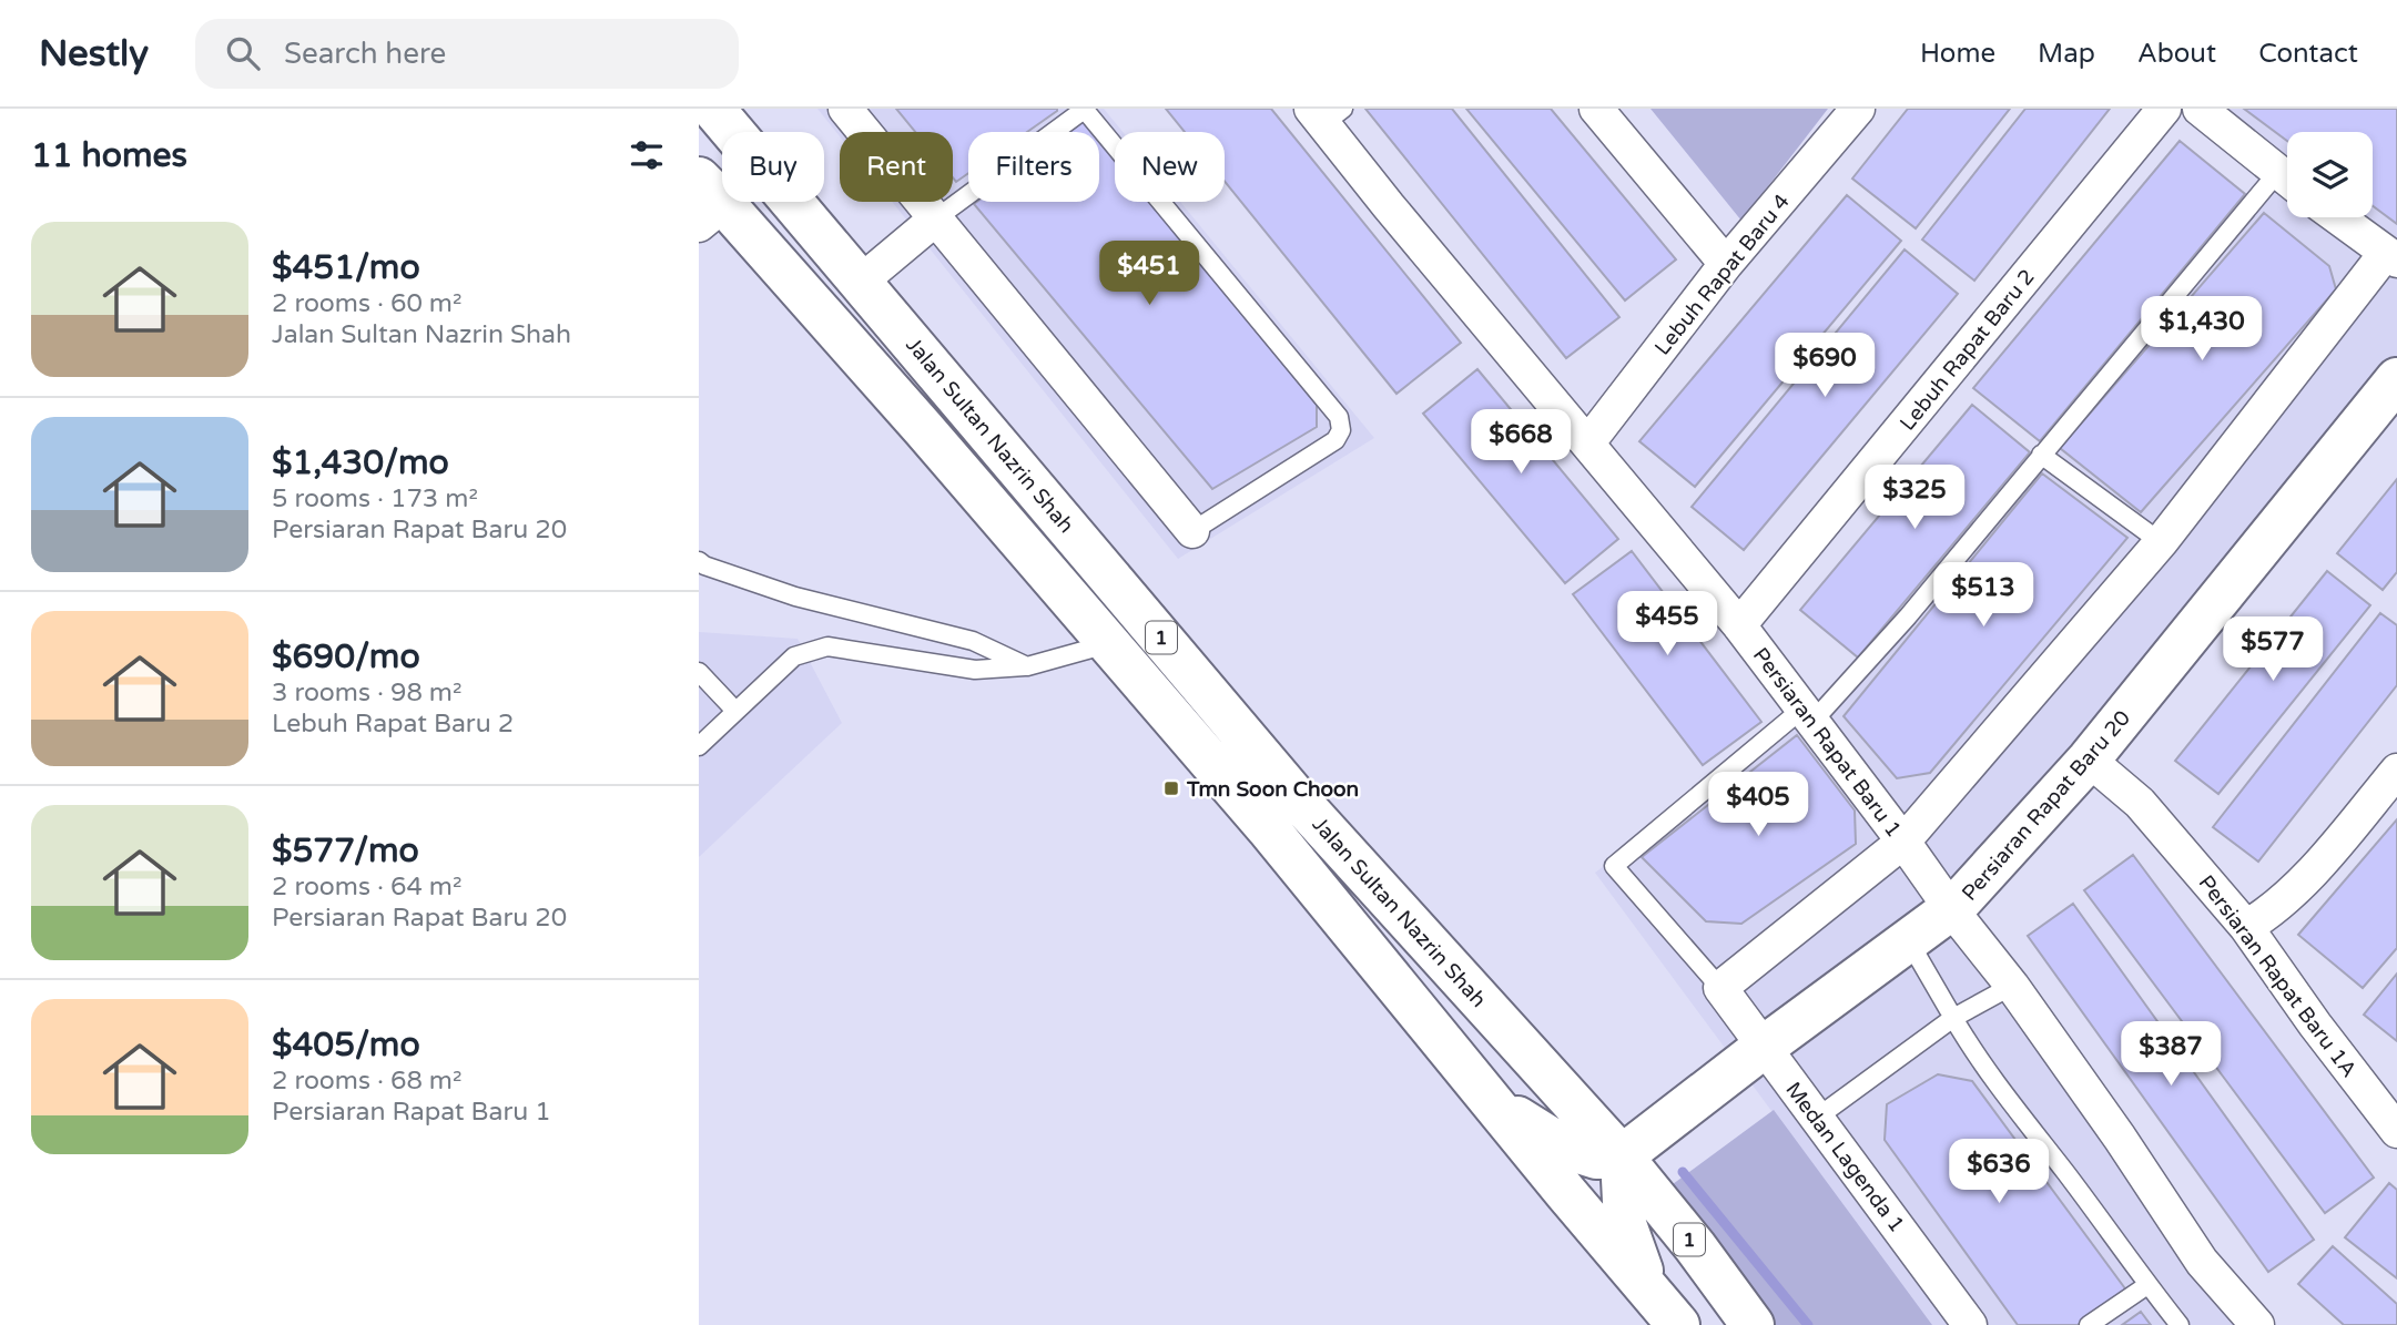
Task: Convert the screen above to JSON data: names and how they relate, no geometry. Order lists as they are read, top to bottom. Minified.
{"streets":{"main road":["Jalan Sultan Nazrin Shah","1","Persiaran Rapat Baru 20"],"street":["Lebuh Rapat Baru 4","Lebuh Rapat Baru 2","Persiaran Rapat Baru 1","Persiaran Rapat Baru 1A","Medan Lagenda 1"]},"crossings":[["Lebuh Rapat Baru 4","Persiaran Rapat Baru 1"],["Lebuh Rapat Baru 2","Persiaran Rapat Baru 1"],["Jalan Sultan Nazrin Shah","Persiaran Rapat Baru 20"],["Persiaran Rapat Baru 1","Persiaran Rapat Baru 20"],["Persiaran Rapat Baru 20","Persiaran Rapat Baru 1A"],["Persiaran Rapat Baru 20","Medan Lagenda 1"]],"places":{"transit":["Tmn Soon Choon"]},"page":{"header":"Nestly","search":"Search here","nav":["Home","Map","About","Contact"],"heading":"11 homes","chip":["Buy","Rent","Filters","New"],"list":[{"name":"$451/mo","note":"2 rooms · 60 m² · Jalan Sultan Nazrin Shah"},{"name":"$1,430/mo","note":"5 rooms · 173 m² · Persiaran Rapat Baru 20"},{"name":"$690/mo","note":"3 rooms · 98 m² · Lebuh Rapat Baru 2"},{"name":"$577/mo","note":"2 rooms · 64 m² · Persiaran Rapat Baru 20"},{"name":"$405/mo","note":"2 rooms · 68 m² · Persiaran Rapat Baru 1"}],"price":["$451","$1,430","$690","$668","$325","$513","$455","$577","$405","$387","$636"]}}
